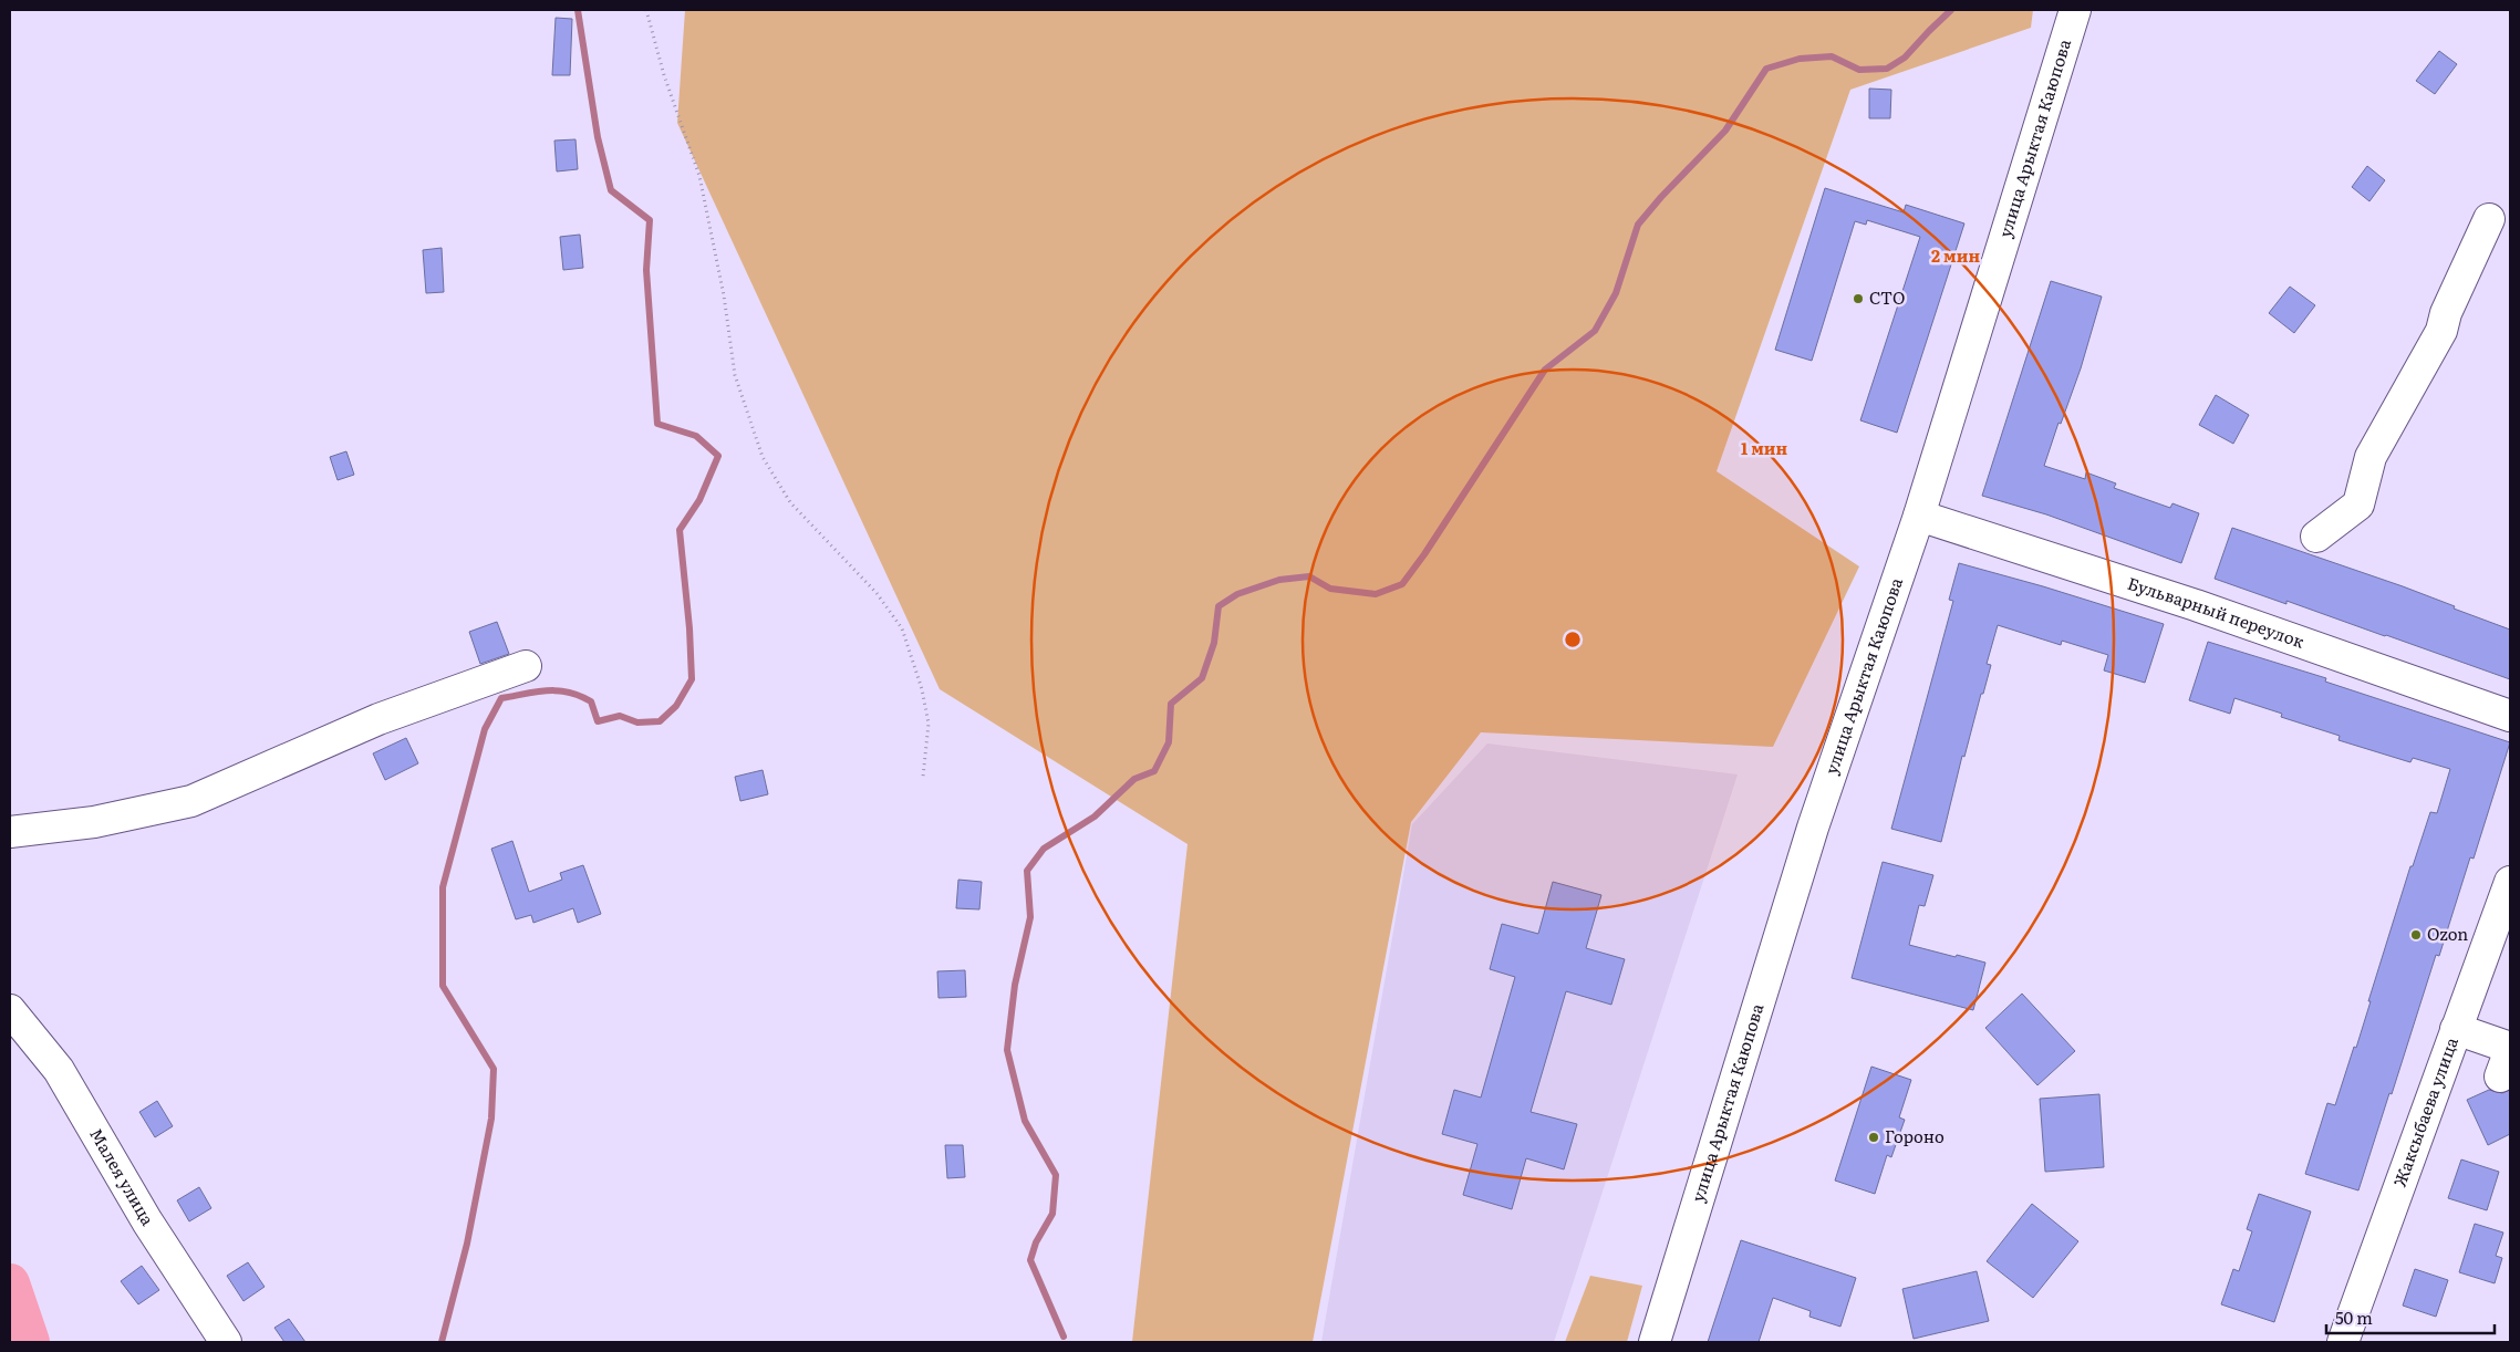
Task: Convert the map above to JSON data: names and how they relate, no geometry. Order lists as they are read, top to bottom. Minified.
{"streets":{"street":["улица Арыктая Каюпова","Бульварный переулок","Жаксыбаева улица","Малея улица"]},"crossings":[["улица Арыктая Каюпова","Бульварный переулок"]],"places":["СТО","Ozon","Гороно"],"scale_bar":"50 m","rings":["2 мин","1 мин"]}
